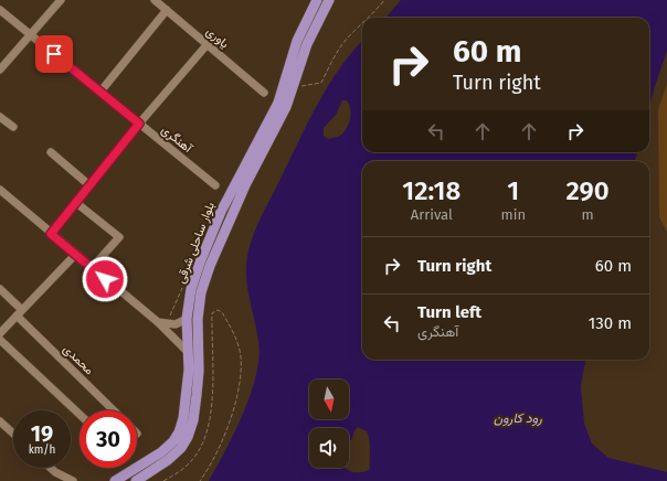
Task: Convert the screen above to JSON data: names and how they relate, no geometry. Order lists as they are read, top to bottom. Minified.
{"streets":{"main road":["بلوار ساحلی شرقی"],"street":["یاوری","آهنگری","محمدی"]},"water":["رود کارون"],"north":"bottom","page":{"turn":["60 m","Turn right"],"eta":["12:18","Arrival","1","min","290","m"],"list":[{"name":"Turn right","value":"60 m"},{"name":"Turn left","note":"آهنگری","value":"130 m"}],"speed":"19 km/h","limit":"30"}}
